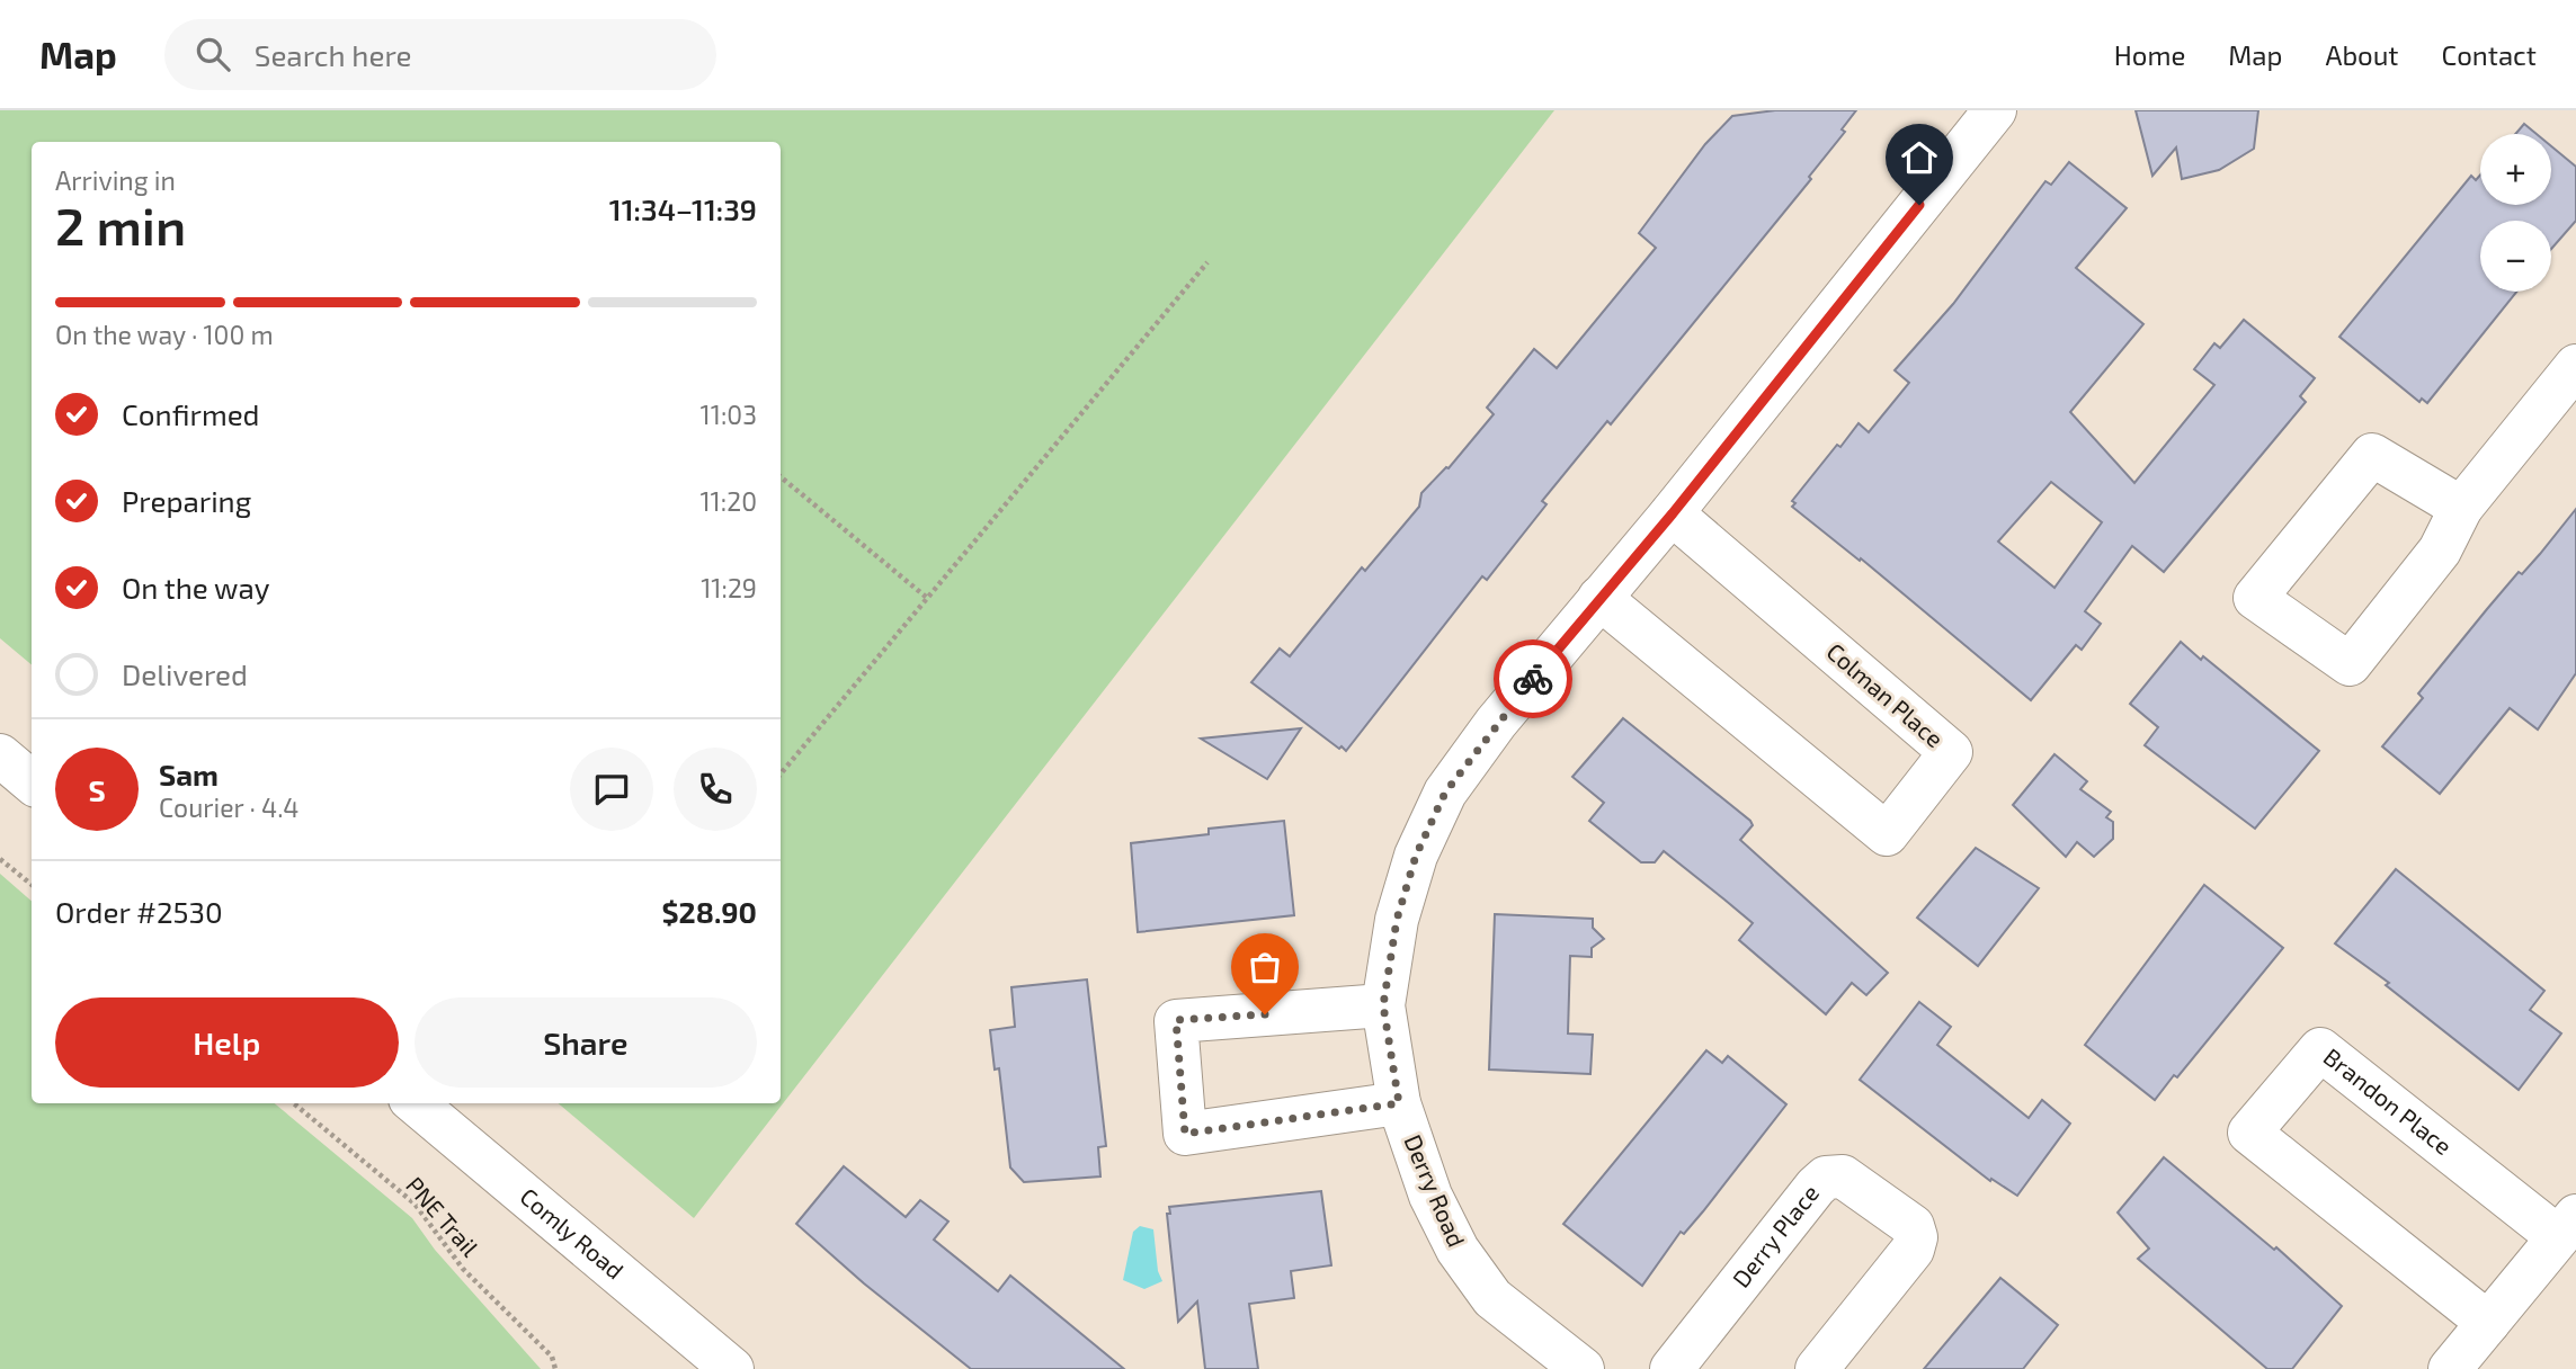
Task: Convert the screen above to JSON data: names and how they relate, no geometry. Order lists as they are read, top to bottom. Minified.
{"streets":{"street":["Colman Place","Brandon Place","Derry Road","Comly Road","Derry Place"],"path":["PNE Trail"]},"crossings":[["Colman Place","Derry Road"]],"page":{"header":"Map","search":"Search here","nav":["Home","Map","About","Contact"],"map_buttons":["+","−"],"heading":["2 min","Arriving in","11:34–11:39"],"panel":["Sam","Courier · 4.4","Order #2530","$28.90"],"bar":"On the way · 100 m","list":[["Confirmed","11:03"],["Preparing","11:20"],["On the way","11:29"],"Delivered"],"round":"S","buttons":["Help","Share"]}}
